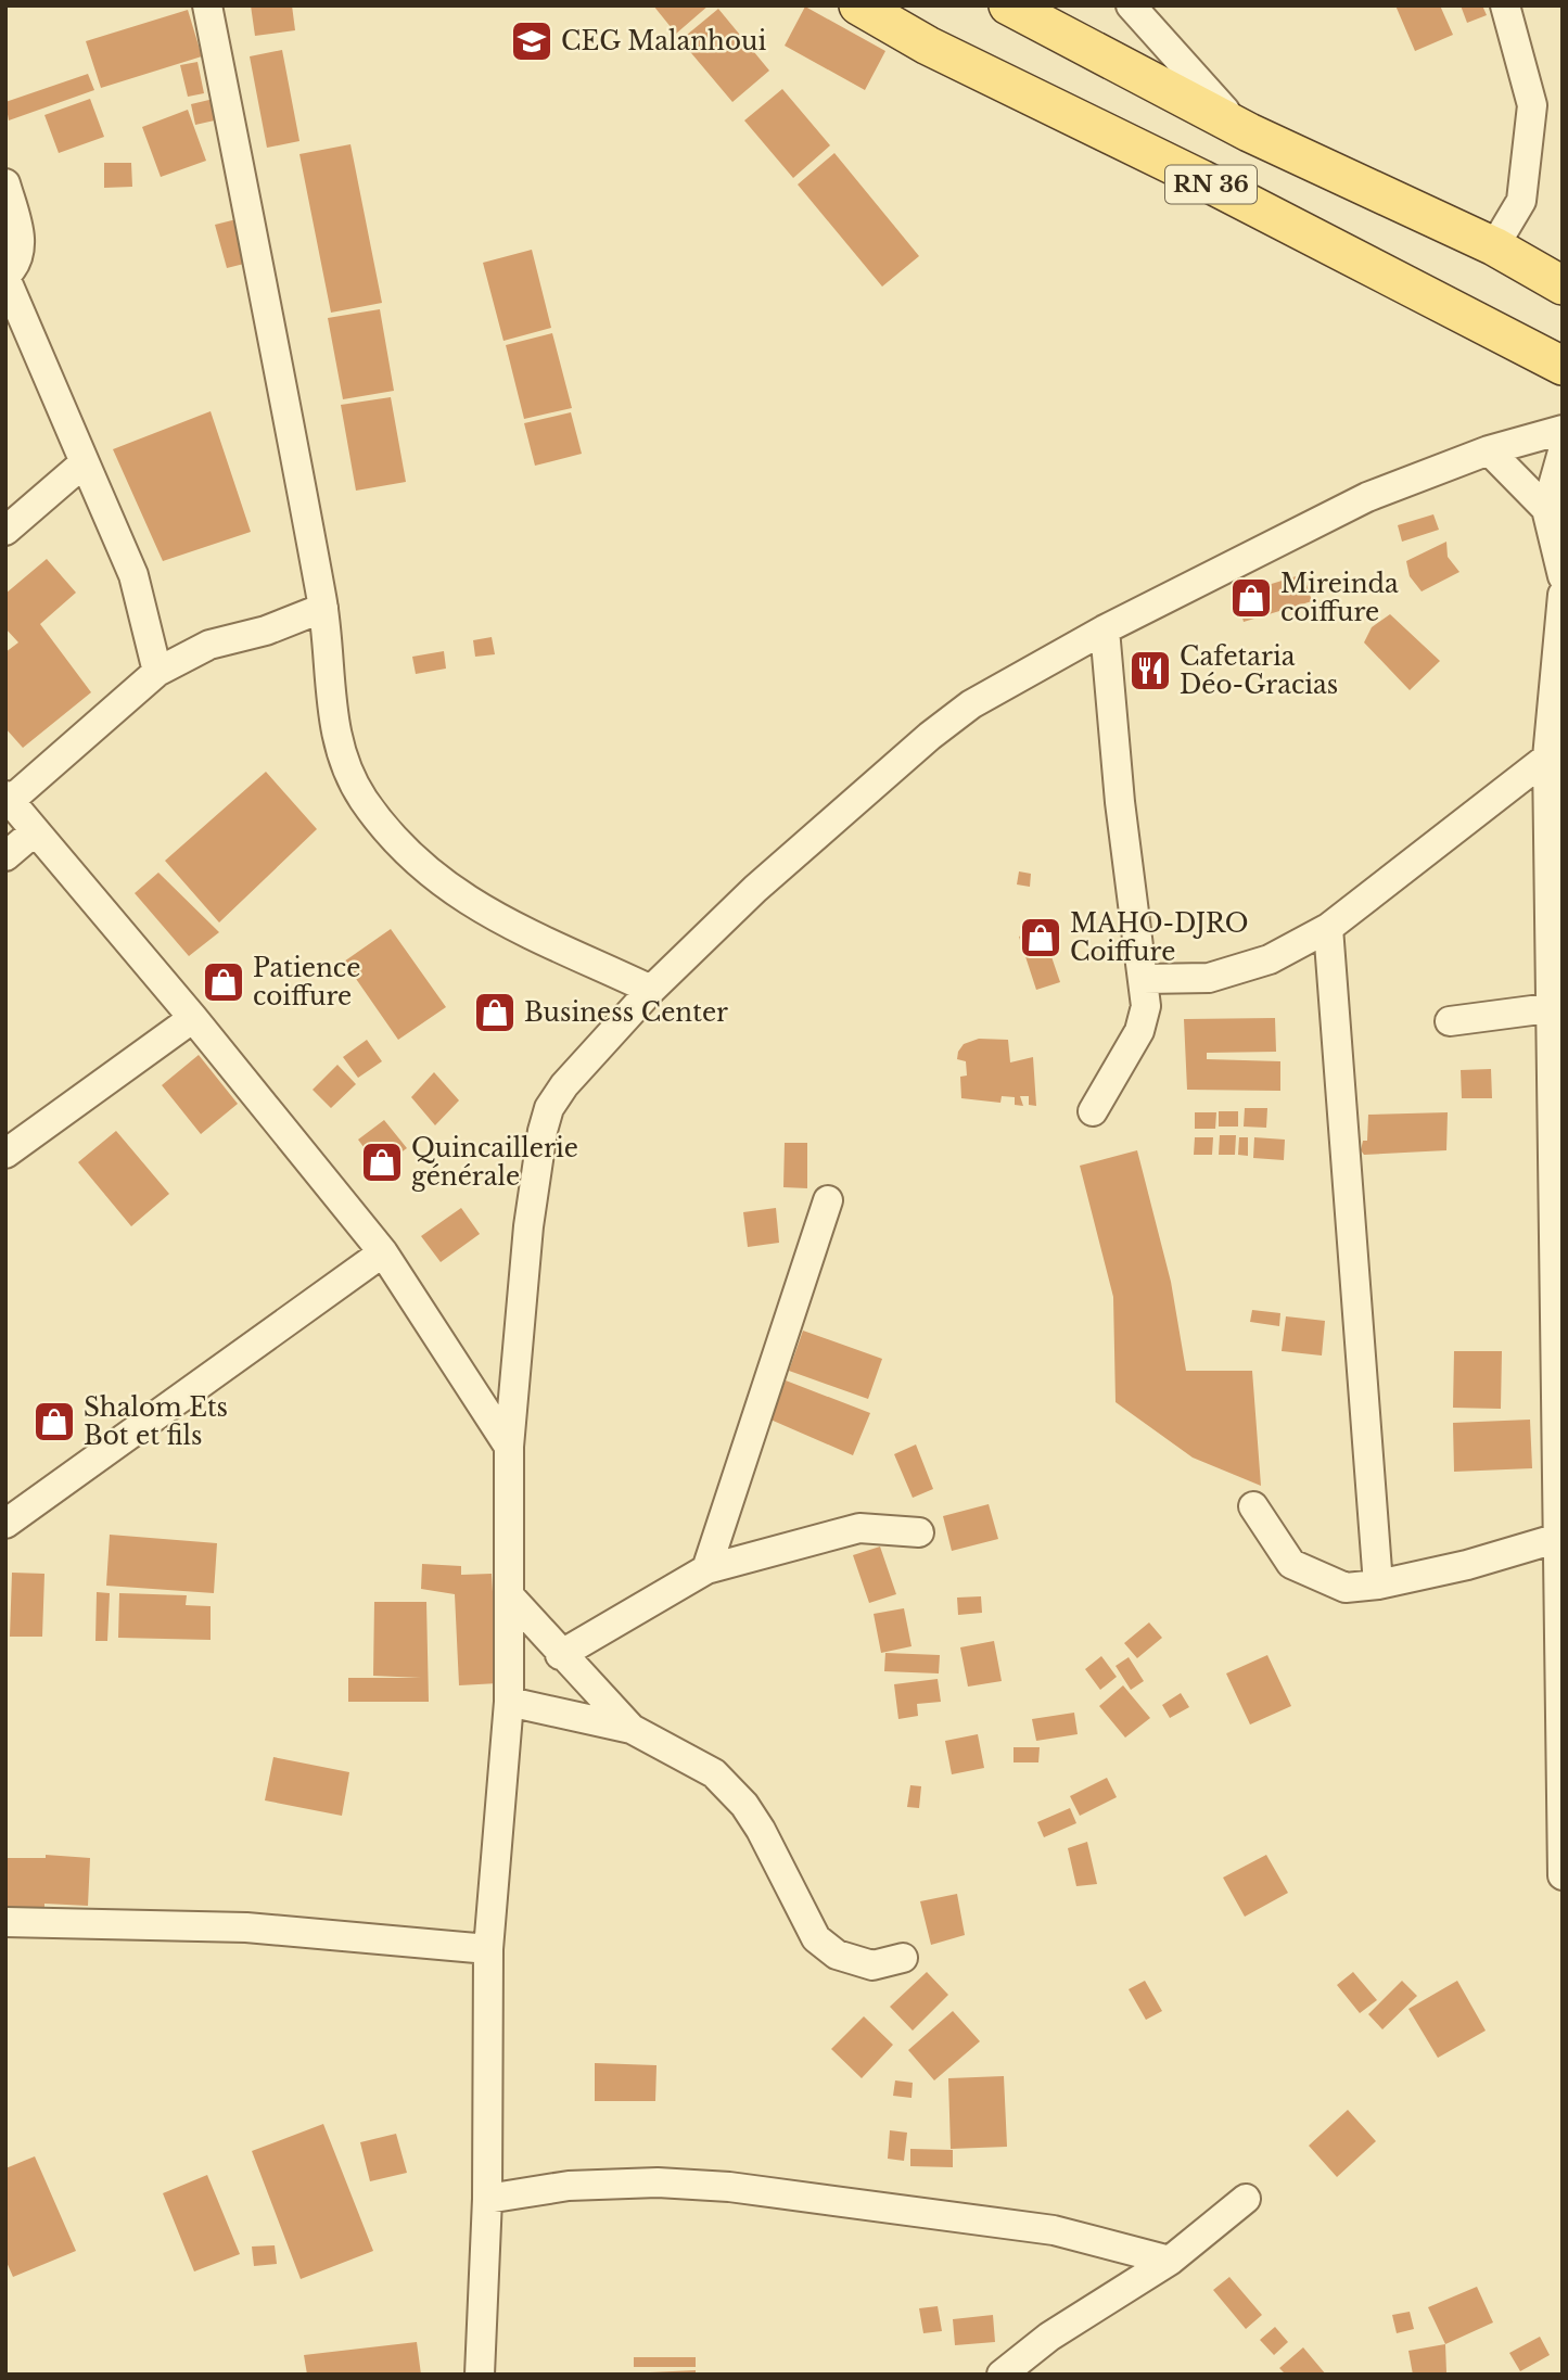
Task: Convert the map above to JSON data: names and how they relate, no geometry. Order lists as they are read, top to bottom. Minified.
{"streets":{"main road":["RN 36"]},"places":{"school or university":["CEG Malanhoui"],"shop":["Mireinda coiffure","MAHO-DJRO Coiffure","Patience coiffure","Business Center","Quincaillerie générale","Shalom Ets Bot et fils"],"restaurant":["Cafetaria Déo-Gracias"]}}
